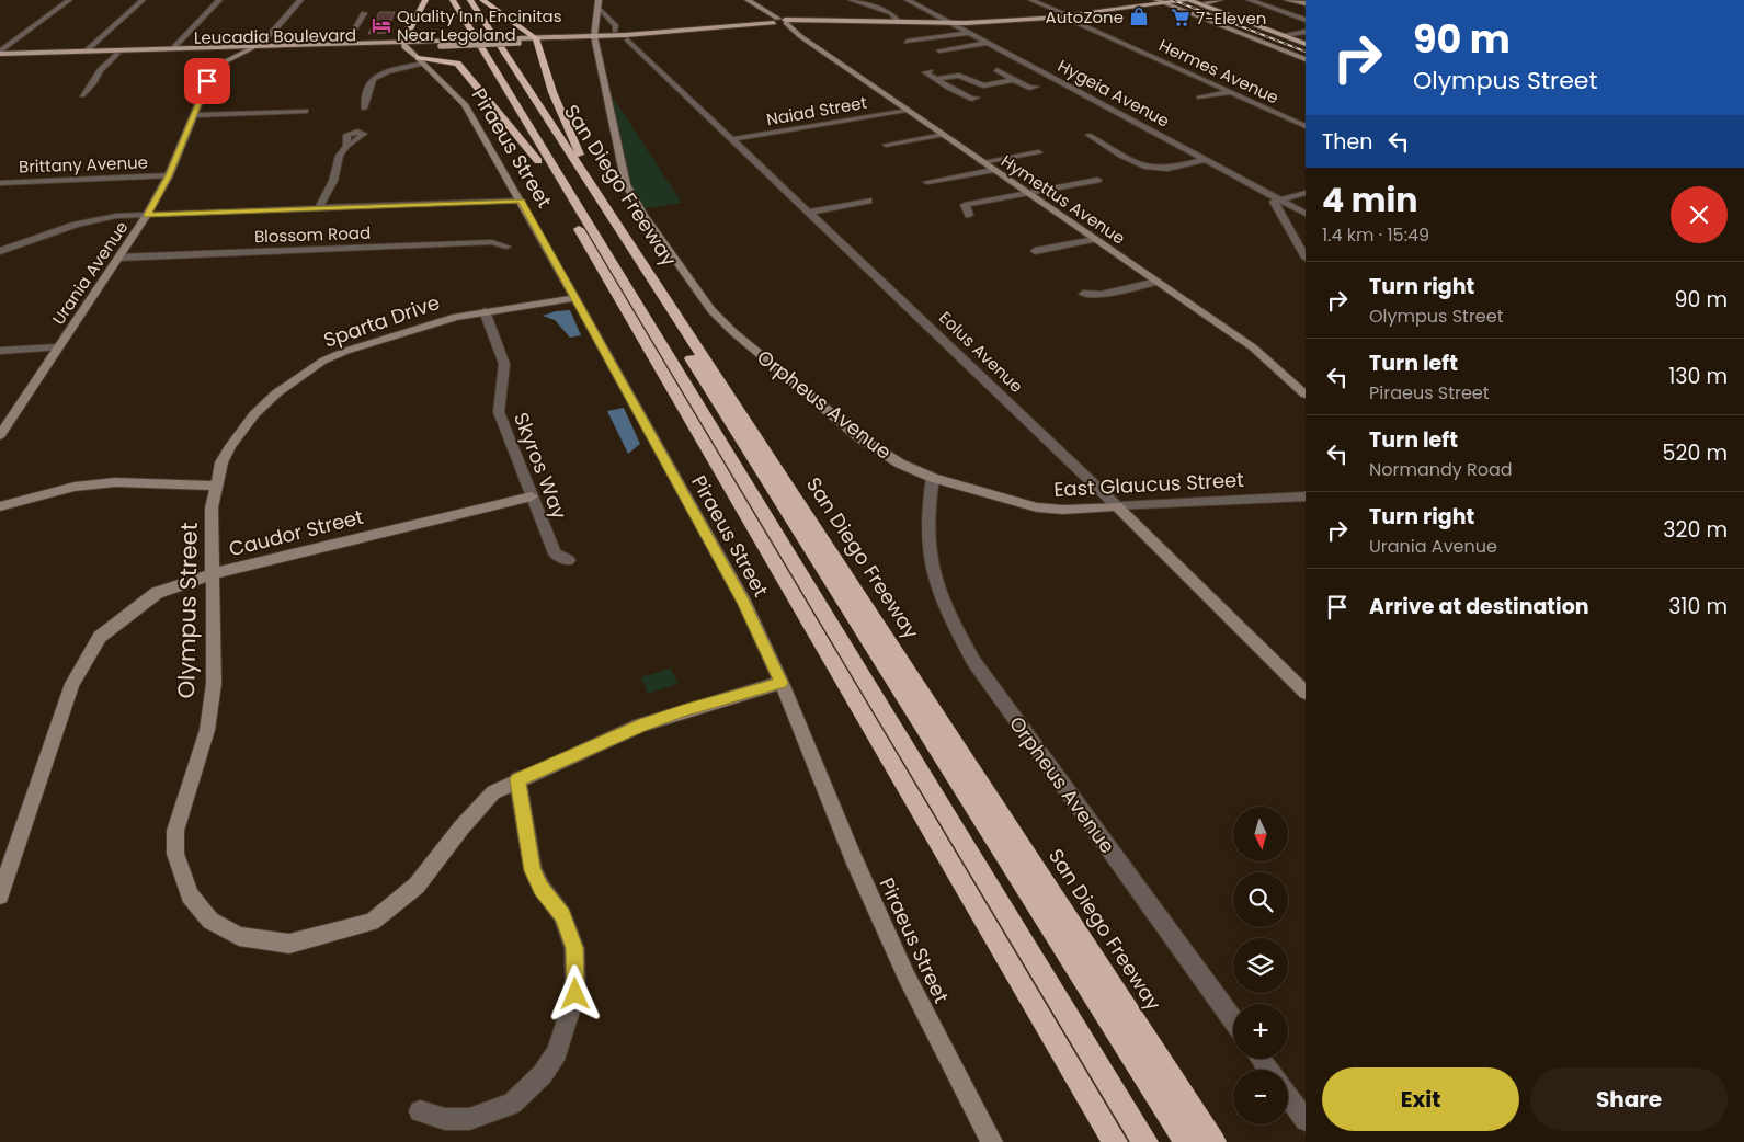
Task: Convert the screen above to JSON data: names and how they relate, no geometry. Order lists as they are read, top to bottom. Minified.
{"streets":{"highway":["San Diego Freeway"],"main road":["Leucadia Boulevard","Piraeus Street"],"street":["Hermes Avenue","Hygeia Avenue","Naiad Street","Brittany Avenue","Hymettus Avenue","Blossom Road","Urania Avenue","Sparta Drive","Eolus Avenue","Orpheus Avenue","Skyros Way","East Glaucus Street","Caudor Street","Olympus Street"]},"crossings":[["Leucadia Boulevard","Hermes Avenue"],["Leucadia Boulevard","Hygeia Avenue"],["Leucadia Boulevard","Piraeus Street"],["Leucadia Boulevard","Hymettus Avenue"],["Leucadia Boulevard","Urania Avenue"],["Leucadia Boulevard","Eolus Avenue"],["Leucadia Boulevard","Orpheus Avenue"],["Naiad Street","Hymettus Avenue"],["Naiad Street","Eolus Avenue"],["Piraeus Street","Sparta Drive"],["Piraeus Street","Olympus Street"],["Brittany Avenue","Urania Avenue"],["Blossom Road","Urania Avenue"],["Sparta Drive","Skyros Way"],["Sparta Drive","Olympus Street"],["Eolus Avenue","East Glaucus Street"],["Orpheus Avenue","East Glaucus Street"],["Skyros Way","Caudor Street"],["Caudor Street","Olympus Street"]],"places":{"shop":["AutoZone"],"supermarket":["7-Eleven"],"hotel":["Quality Inn Encinitas Near Legoland"]},"north":"bottom","page":{"turn":["90 m","Olympus Street"],"then":"Then","heading":["4 min","1.4 km · 15:49"],"list":[{"name":"Turn right","note":"Olympus Street","value":"90 m"},{"name":"Turn left","note":"Piraeus Street","value":"130 m"},{"name":"Turn left","note":"Normandy Road","value":"520 m"},{"name":"Turn right","note":"Urania Avenue","value":"320 m"},{"name":"Arrive at destination","value":"310 m"}],"map_buttons":["+","−"],"buttons":["Exit","Share"]}}
